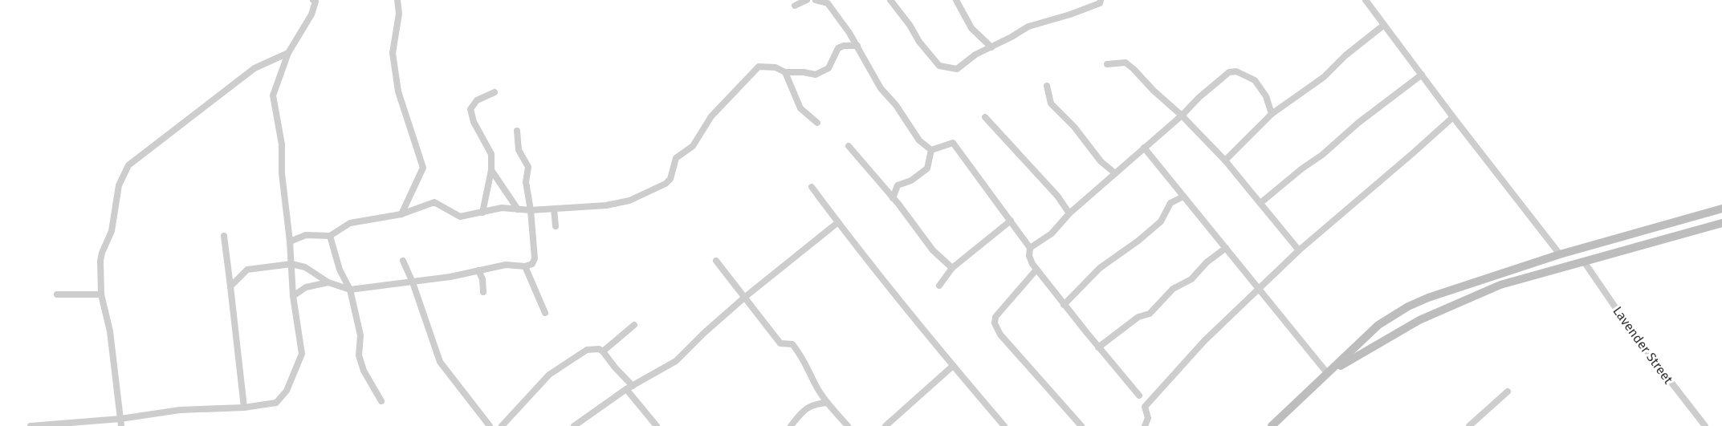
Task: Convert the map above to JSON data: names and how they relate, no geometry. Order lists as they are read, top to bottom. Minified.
{"streets":{"street":["Lavender Street"]}}
